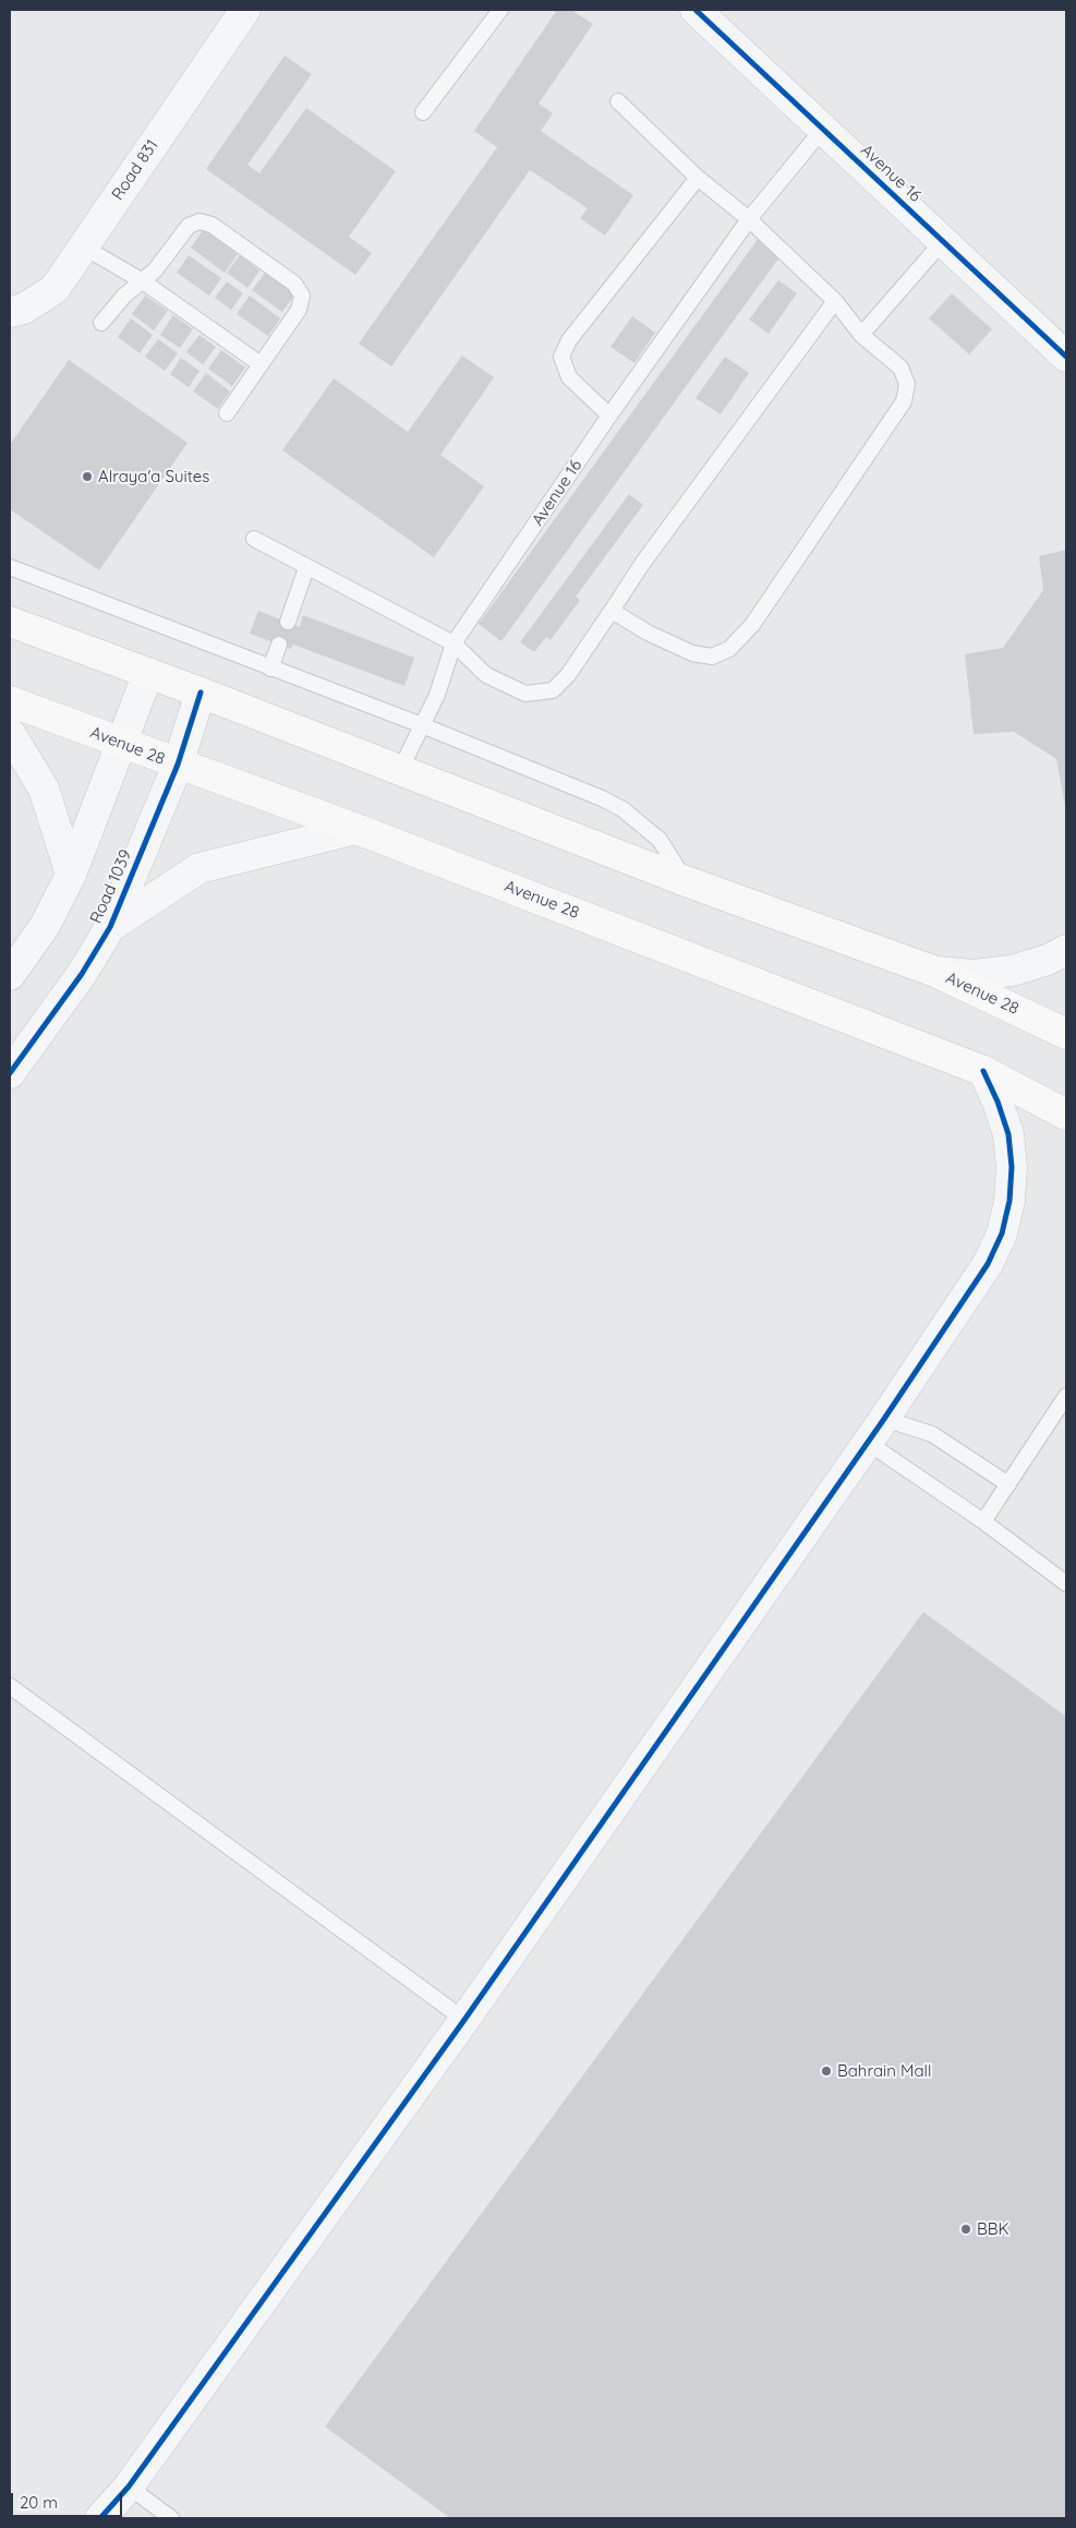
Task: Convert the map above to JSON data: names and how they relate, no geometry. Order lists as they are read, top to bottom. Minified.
{"streets":{"main road":["Avenue 28"],"street":["Road 831","Avenue 16","Road 1039"]},"crossings":[["Avenue 16","Avenue 28"],["Avenue 28","Road 1039"]],"places":["Alraya'a Suites","Bahrain Mall","BBK"],"scale_bar":"20 m"}
